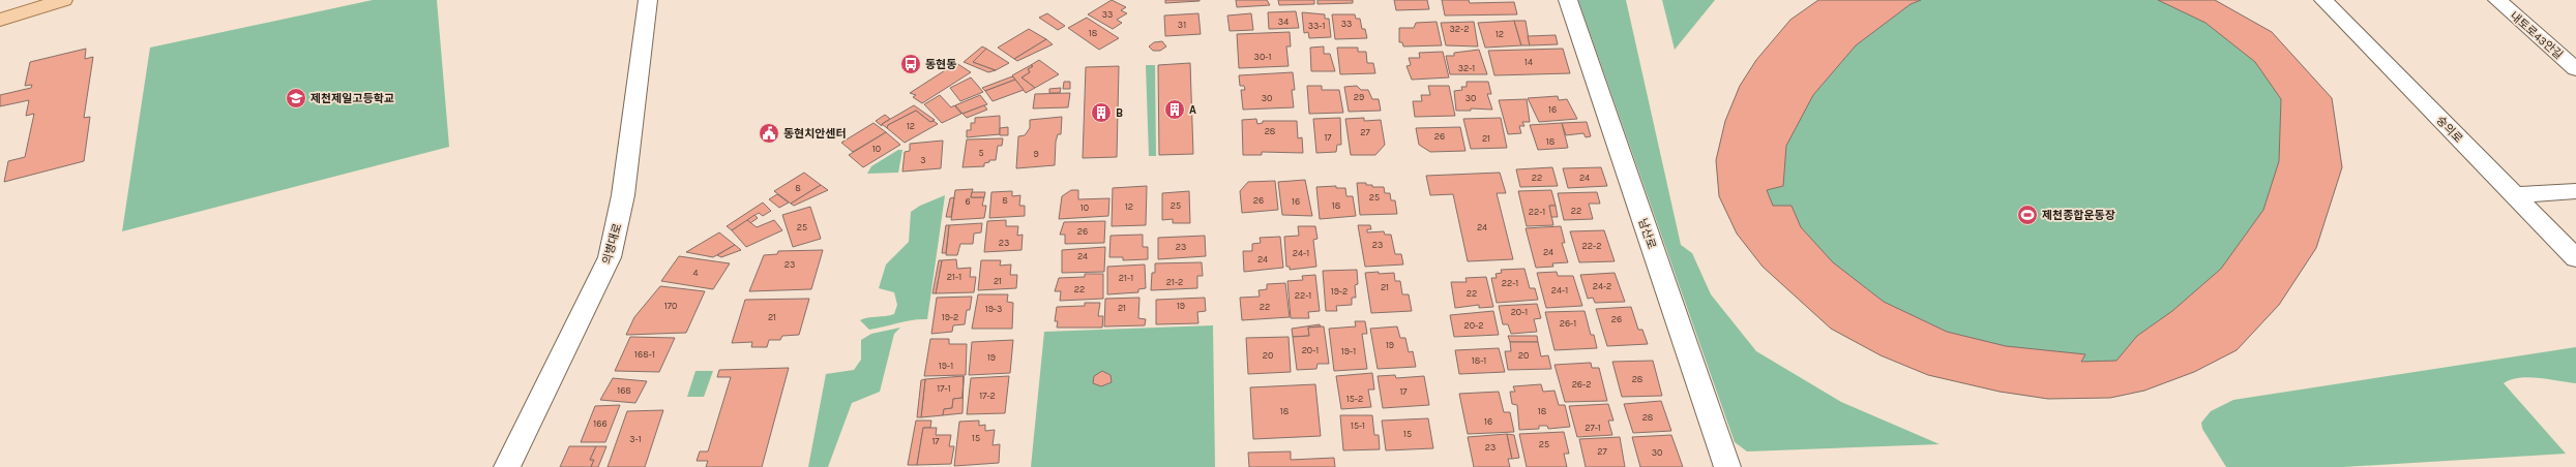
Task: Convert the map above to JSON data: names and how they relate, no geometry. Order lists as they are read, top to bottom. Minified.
{"streets":{"street":["내토로43안길","숭의로","남산로","의병대로"]},"places":{"bus stop":["동현동"],"school or university":["제천제일고등학교"],"building":["A","B"],"public building":["동현치안센터"],"sports":["제천종합운동장"]},"house_numbers":["33","34","33","31","33-1","32-2","18","12","30-1","14","32-1","29","30","30","16","12","28","27","26","17","21","18","10","5","9","3","22","24","8","25","8","26","6","16","25","18","12","10","22","22-1","25","24","26","23","23","22-2","23","24","24-1","24","24","23","4","21-1","21-1","21","21-2","22-1","24-2","21","22","24-1","19-2","22","22-1","170","19","22","21","19-3","20-1","21","19-2","26","26-1","20-2","19","20-1","19-1","168-1","20","20","19","18-1","19-1","28","26-2","17-1","168","17","17-2","15-2","18","18","28","16","166","15-1","27-1","15","15","3-1","17","25","23","27","30"]}
